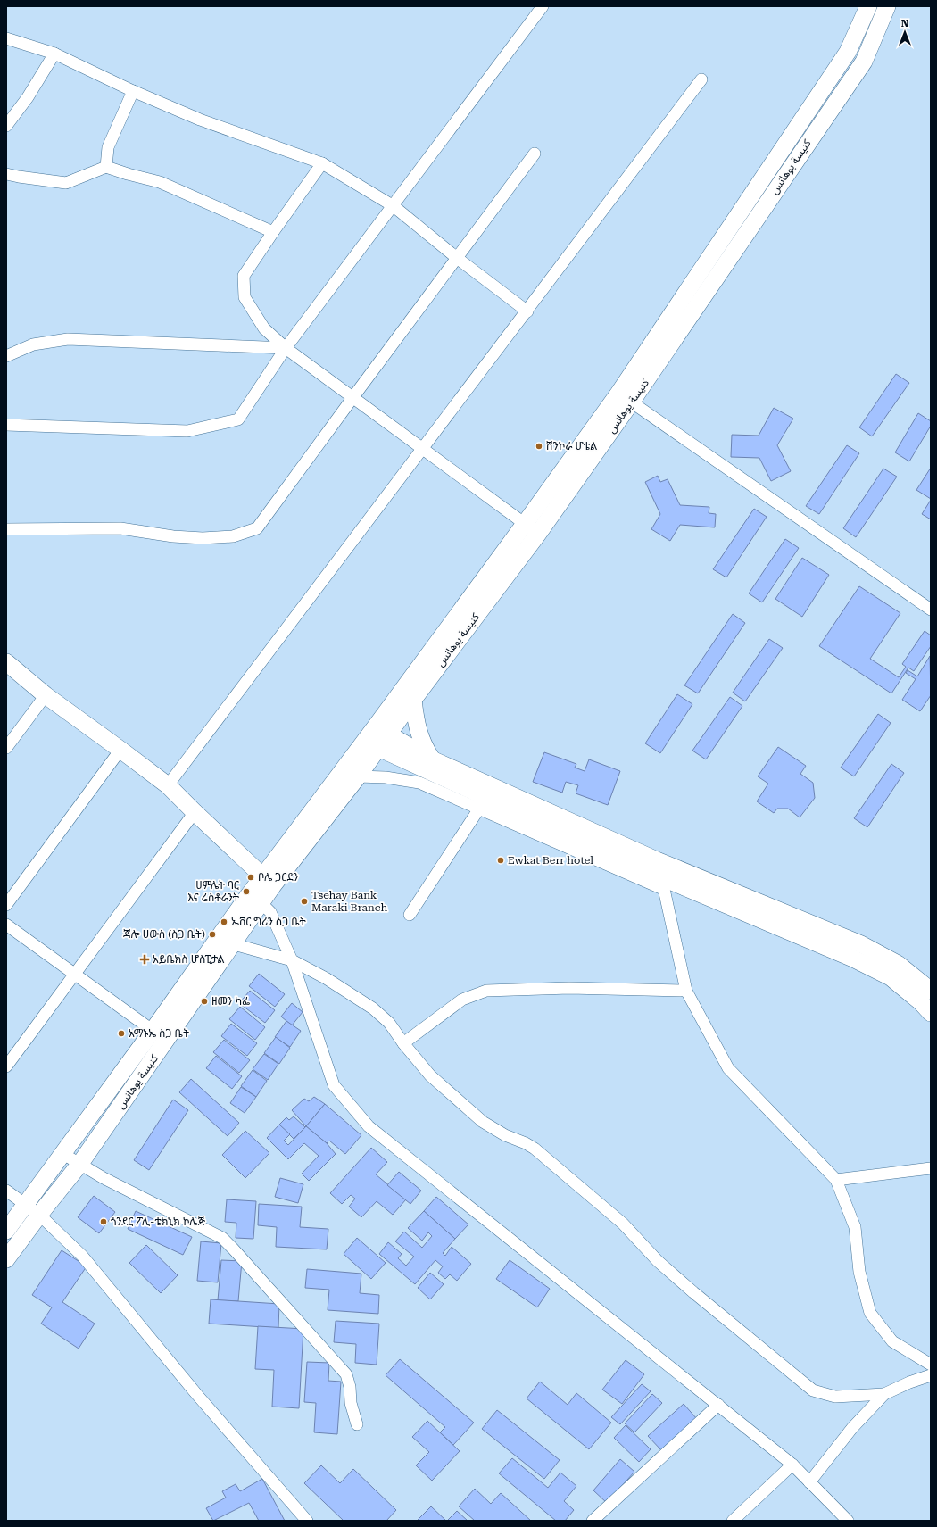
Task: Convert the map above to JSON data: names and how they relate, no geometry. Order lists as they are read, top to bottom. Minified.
{"streets":{"street":["كنيسة يوهانس"]},"places":{"other":["ሸንኮራ ሆቴል","Ewkat Berr hotel","ቦሌ ጋርደን","ሀምሌት ባር እና ሬስቶራንት","Tsehay Bank Maraki Branch","ኤቨር ግሪን ስጋ ቤት","ጃሎ ሀውስ (ስጋ ቤት)","ዘመን ካፌ","አማኑኤ ስጋ ቤት","ጎንደር ፖሊ-ቴክኒክ ኮሌጅ"],"health":["አይቤክስ ሆስፒታል"]},"north":"top"}
